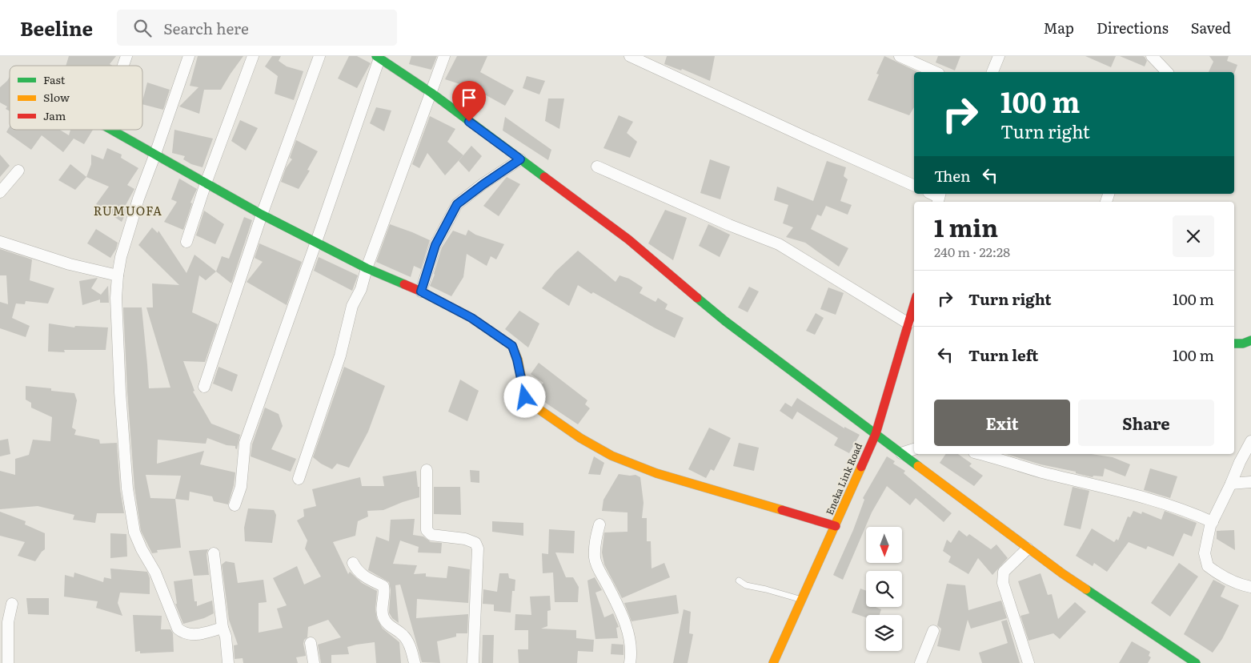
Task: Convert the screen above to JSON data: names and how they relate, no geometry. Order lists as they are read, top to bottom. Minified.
{"streets":{"street":["Eneka Link Road"]},"districts":["RUMUOFA"],"legend":["Fast","Slow","Jam"],"north":"bottom","page":{"header":"Beeline","search":"Search here","nav":["Map","Directions","Saved"],"turn":["100 m","Turn right"],"then":"Then","heading":["1 min","240 m · 22:28"],"list":[{"name":"Turn right","value":"100 m"},{"name":"Turn left","value":"100 m"}],"buttons":["Exit","Share"]}}
